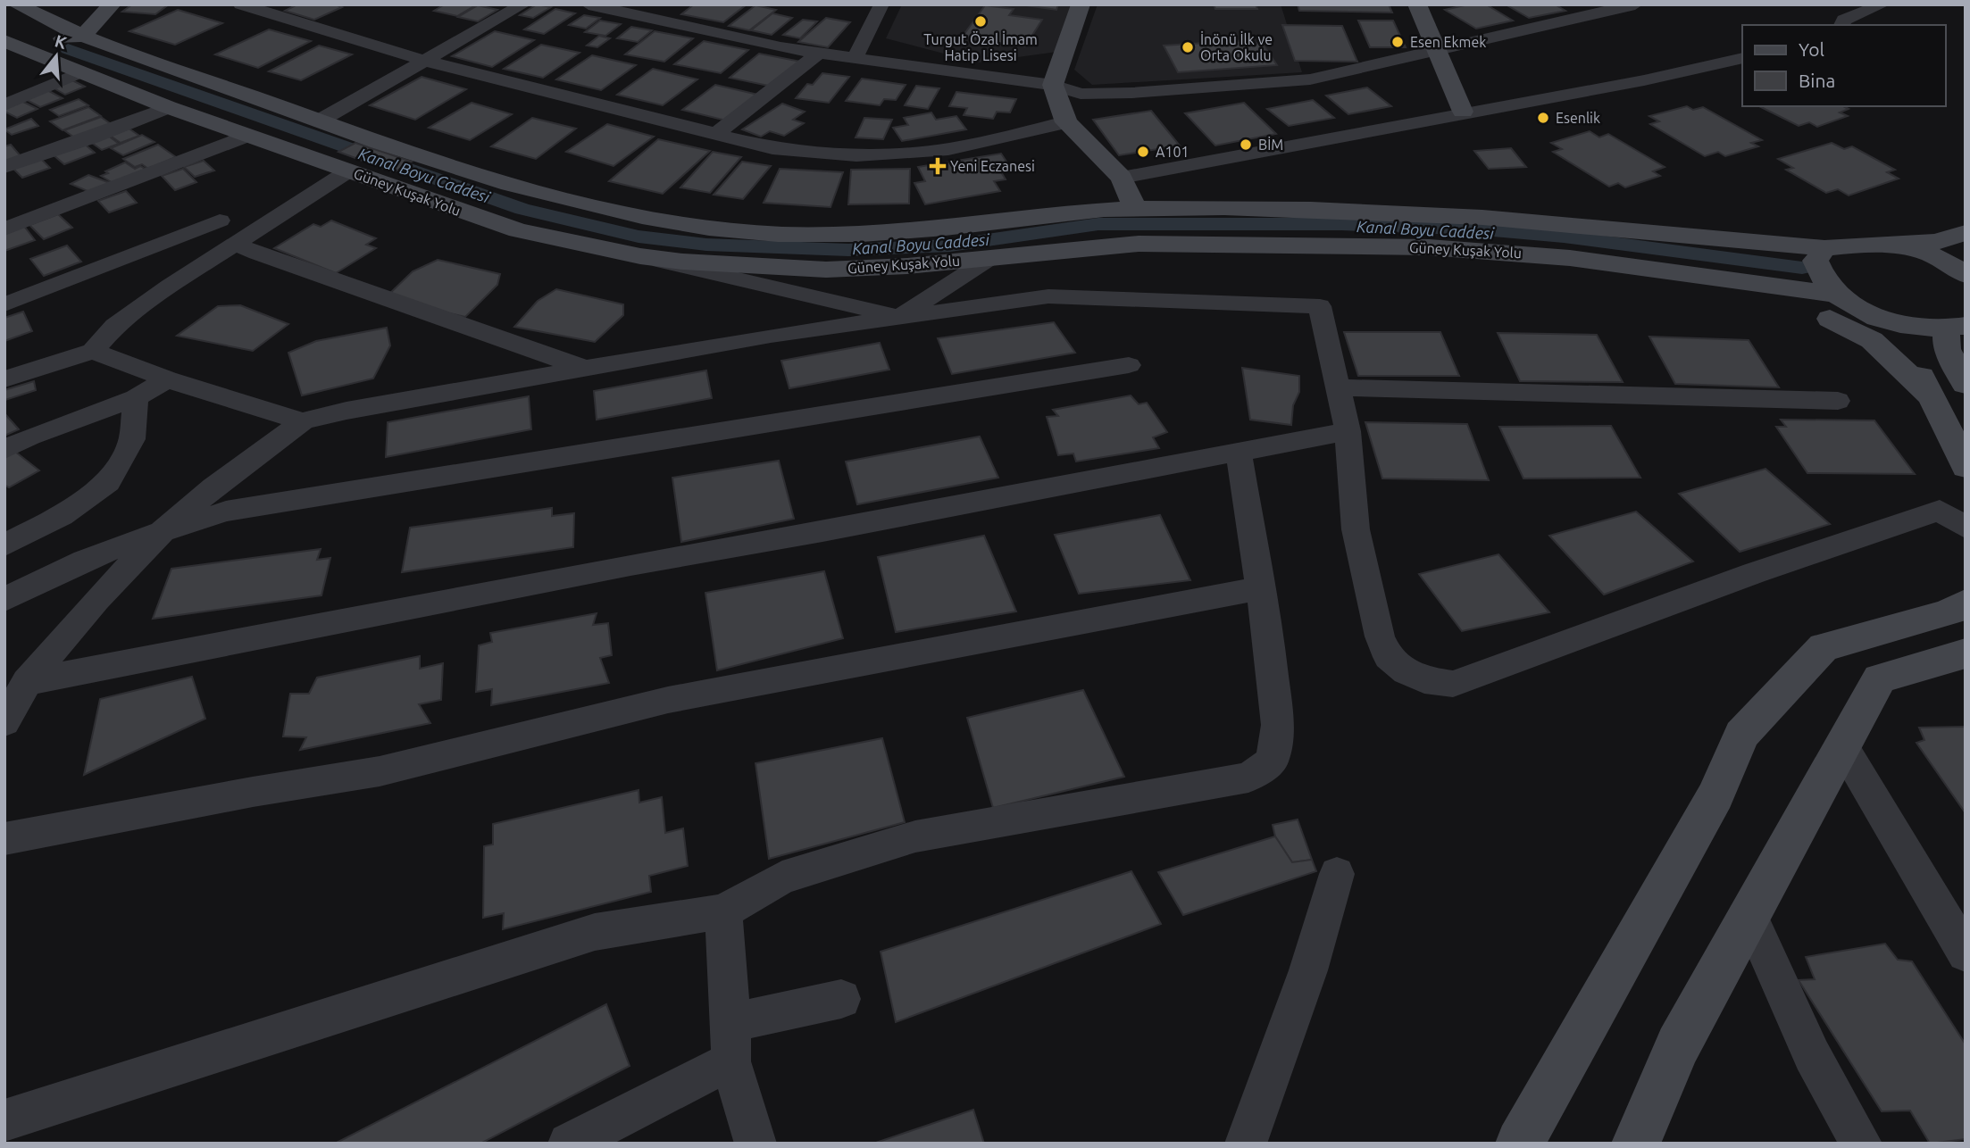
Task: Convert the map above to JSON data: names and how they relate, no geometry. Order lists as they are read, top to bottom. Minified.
{"streets":{"main road":["Güney Kuşak Yolu"]},"water":["Kanal Boyu Caddesi"],"places":{"other":["Turgut Özal İmam Hatip Lisesi","Esen Ekmek","İnönü İlk ve Orta Okulu","Esenlik","BİM","A101"],"health":["Yeni Eczanesi"]},"legend":["Yol","Bina"],"north":"top"}
